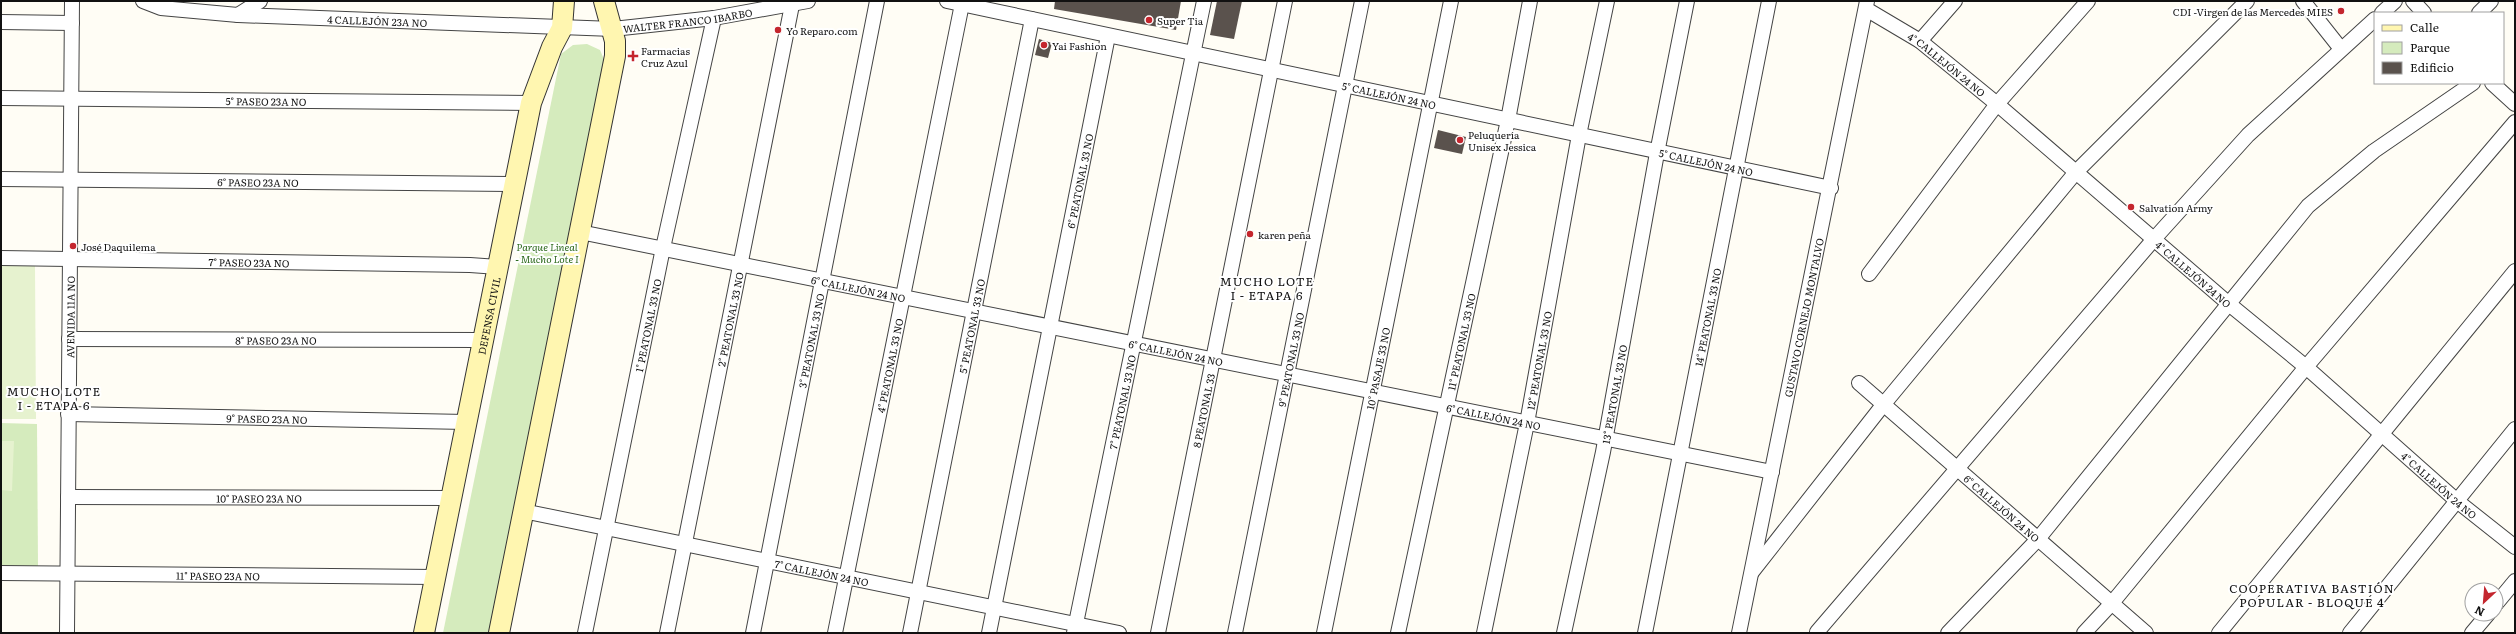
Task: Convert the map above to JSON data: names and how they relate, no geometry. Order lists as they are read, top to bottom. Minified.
{"streets":{"street":["WALTER FRANCO IBARBO","4 CALLEJÓN 23A NO","4° CALLEJÓN 24 NO","5° CALLEJÓN 24 NO","5° PASEO 23A NO","6° PASEO 23A NO","6° PEATONAL 33 NO","7° PASEO 23A NO","6° CALLEJÓN 24 NO","DEFENSA CIVIL","AVENIDA 11A NO","14° PEATONAL 33 NO","GUSTAVO CORNEJO MONTALVO","2° PEATONAL 33 NO","1° PEATONAL 33 NO","5° PEATONAL 33 NO","8° PASEO 23A NO","3° PEATONAL 33 NO","11° PEATONAL 33 NO","9° PEATONAL 33 NO","12° PEATONAL 33 NO","4° PEATONAL 33 NO","10° PASAJE 33 NO","13° PEATONAL 33 NO","7° PEATONAL 33 NO","8 PEATONAL 33","9° PASEO 23A NO","10° PASEO 23A NO","7° CALLEJÓN 24 NO","11° PASEO 23A NO"]},"crossings":[["WALTER FRANCO IBARBO","4 CALLEJÓN 23A NO"],["WALTER FRANCO IBARBO","2° PEATONAL 33 NO"],["WALTER FRANCO IBARBO","1° PEATONAL 33 NO"],["4 CALLEJÓN 23A NO","DEFENSA CIVIL"],["4° CALLEJÓN 24 NO","GUSTAVO CORNEJO MONTALVO"],["5° CALLEJÓN 24 NO","6° PEATONAL 33 NO"],["5° CALLEJÓN 24 NO","14° PEATONAL 33 NO"],["5° CALLEJÓN 24 NO","GUSTAVO CORNEJO MONTALVO"],["5° CALLEJÓN 24 NO","5° PEATONAL 33 NO"],["5° CALLEJÓN 24 NO","11° PEATONAL 33 NO"],["5° CALLEJÓN 24 NO","9° PEATONAL 33 NO"],["5° CALLEJÓN 24 NO","12° PEATONAL 33 NO"],["5° CALLEJÓN 24 NO","4° PEATONAL 33 NO"],["5° CALLEJÓN 24 NO","10° PASAJE 33 NO"],["5° CALLEJÓN 24 NO","13° PEATONAL 33 NO"],["5° CALLEJÓN 24 NO","7° PEATONAL 33 NO"],["5° CALLEJÓN 24 NO","8 PEATONAL 33"],["5° PASEO 23A NO","DEFENSA CIVIL"],["5° PASEO 23A NO","AVENIDA 11A NO"],["6° PASEO 23A NO","DEFENSA CIVIL"],["6° PASEO 23A NO","AVENIDA 11A NO"],["6° PEATONAL 33 NO","6° CALLEJÓN 24 NO"],["6° PEATONAL 33 NO","7° CALLEJÓN 24 NO"],["7° PASEO 23A NO","DEFENSA CIVIL"],["7° PASEO 23A NO","AVENIDA 11A NO"],["6° CALLEJÓN 24 NO","14° PEATONAL 33 NO"],["6° CALLEJÓN 24 NO","GUSTAVO CORNEJO MONTALVO"],["6° CALLEJÓN 24 NO","2° PEATONAL 33 NO"],["6° CALLEJÓN 24 NO","1° PEATONAL 33 NO"],["6° CALLEJÓN 24 NO","5° PEATONAL 33 NO"],["6° CALLEJÓN 24 NO","3° PEATONAL 33 NO"],["6° CALLEJÓN 24 NO","11° PEATONAL 33 NO"],["6° CALLEJÓN 24 NO","9° PEATONAL 33 NO"],["6° CALLEJÓN 24 NO","12° PEATONAL 33 NO"],["6° CALLEJÓN 24 NO","4° PEATONAL 33 NO"],["6° CALLEJÓN 24 NO","10° PASAJE 33 NO"],["6° CALLEJÓN 24 NO","13° PEATONAL 33 NO"],["6° CALLEJÓN 24 NO","7° PEATONAL 33 NO"],["6° CALLEJÓN 24 NO","8 PEATONAL 33"],["DEFENSA CIVIL","8° PASEO 23A NO"],["DEFENSA CIVIL","9° PASEO 23A NO"],["DEFENSA CIVIL","10° PASEO 23A NO"],["DEFENSA CIVIL","11° PASEO 23A NO"],["AVENIDA 11A NO","8° PASEO 23A NO"],["AVENIDA 11A NO","9° PASEO 23A NO"],["AVENIDA 11A NO","10° PASEO 23A NO"],["AVENIDA 11A NO","11° PASEO 23A NO"],["2° PEATONAL 33 NO","7° CALLEJÓN 24 NO"],["1° PEATONAL 33 NO","7° CALLEJÓN 24 NO"],["5° PEATONAL 33 NO","7° CALLEJÓN 24 NO"],["3° PEATONAL 33 NO","7° CALLEJÓN 24 NO"],["4° PEATONAL 33 NO","7° CALLEJÓN 24 NO"],["7° PEATONAL 33 NO","7° CALLEJÓN 24 NO"]],"districts":["MUCHO LOTE I - ETAPA 6","MUCHO LOTE I - ETAPA 6","COOPERATIVA BASTIÓN POPULAR - BLOQUE 4"],"parks":["Parque Lineal - Mucho Lote I"],"places":{"other":["CDI -Virgen de las Mercedes MIES","Super Tia","Yo Reparo.com","Yai Fashion","Peluquería Unisex Jessica","Salvation Army","karen peña","José Daquilema"],"health":["Farmacias Cruz Azul"]},"legend":["Calle","Parque","Edificio"],"north":"bottom left"}
